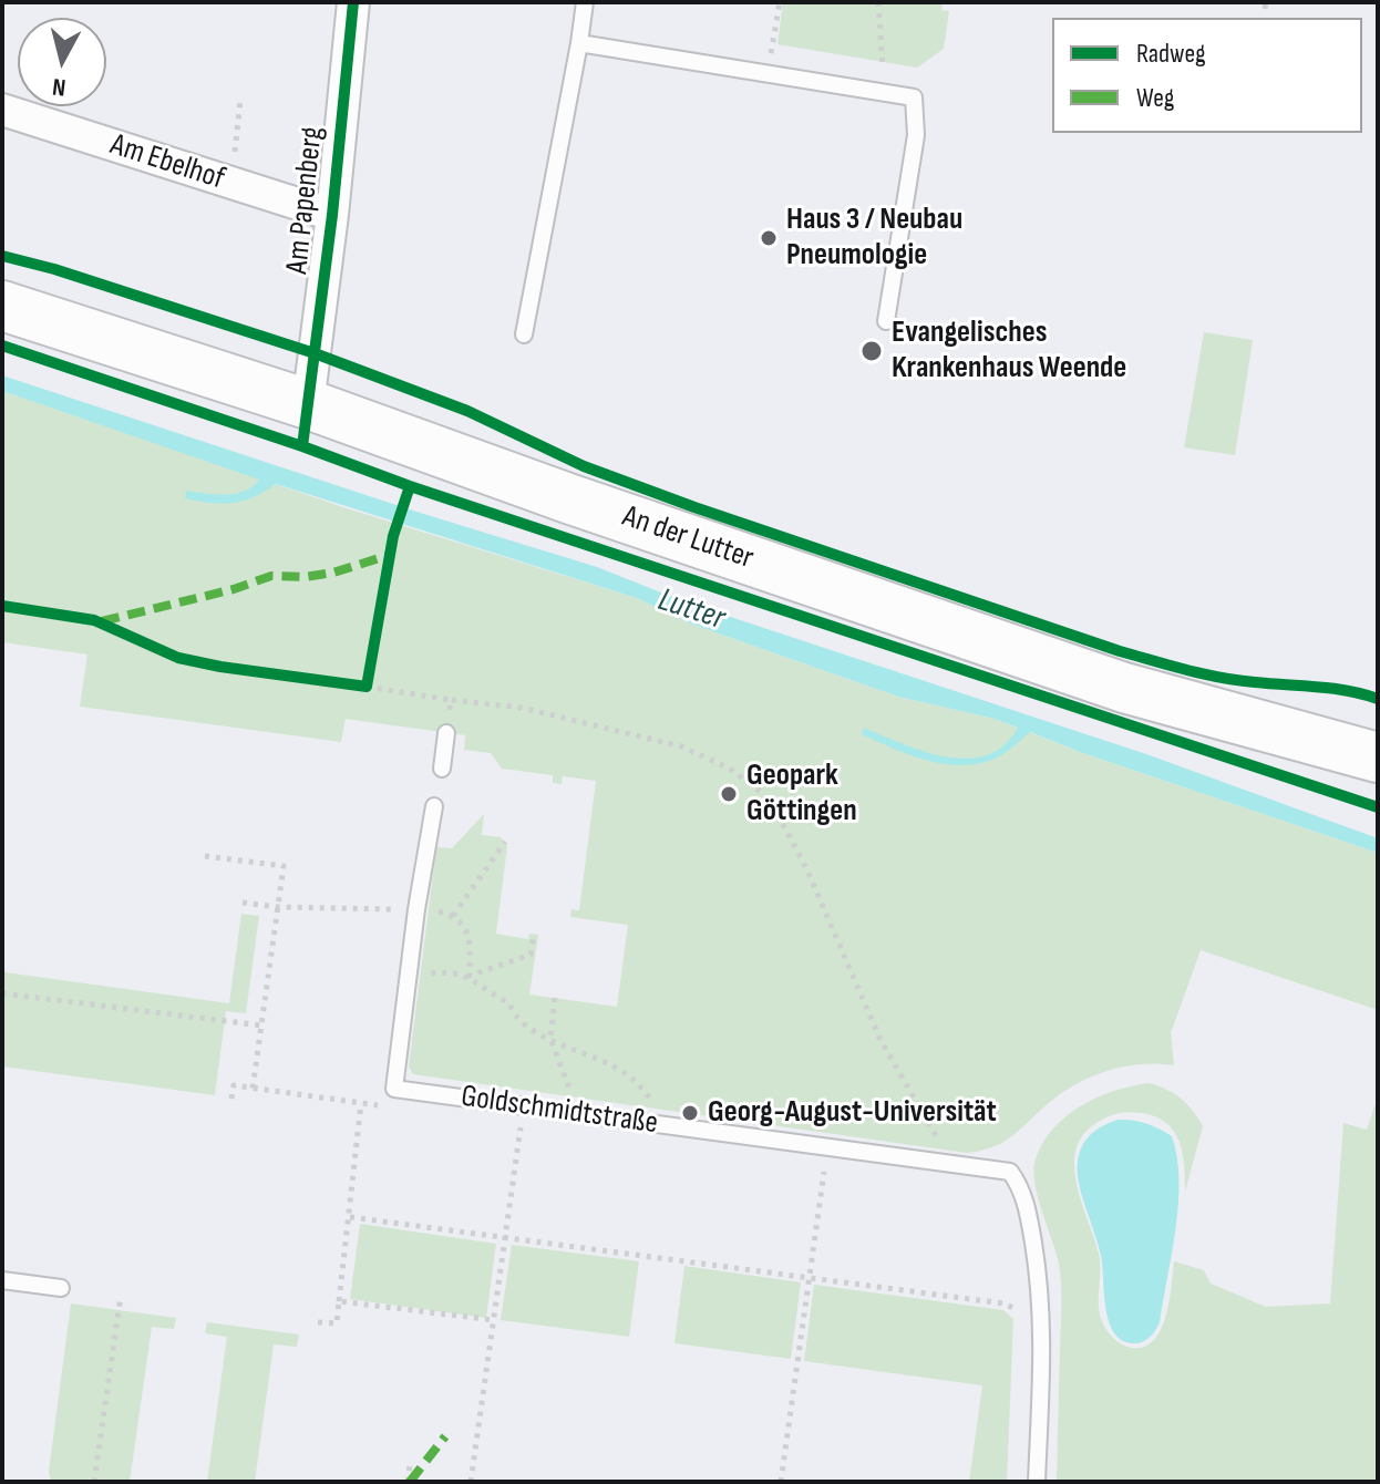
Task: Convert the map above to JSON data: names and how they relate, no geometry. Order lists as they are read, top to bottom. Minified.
{"streets":{"main road":["An der Lutter"],"street":["Am Ebelhof","Am Papenberg"],"lane":["Goldschmidtstraße"]},"crossings":[["Am Ebelhof","Am Papenberg"],["Am Papenberg","An der Lutter"]],"water":["Lutter"],"places":["Haus 3 / Neubau Pneumologie","Evangelisches Krankenhaus Weende","Geopark Göttingen","Georg-August-Universität"],"legend":["Radweg","Weg"],"north":"bottom"}
